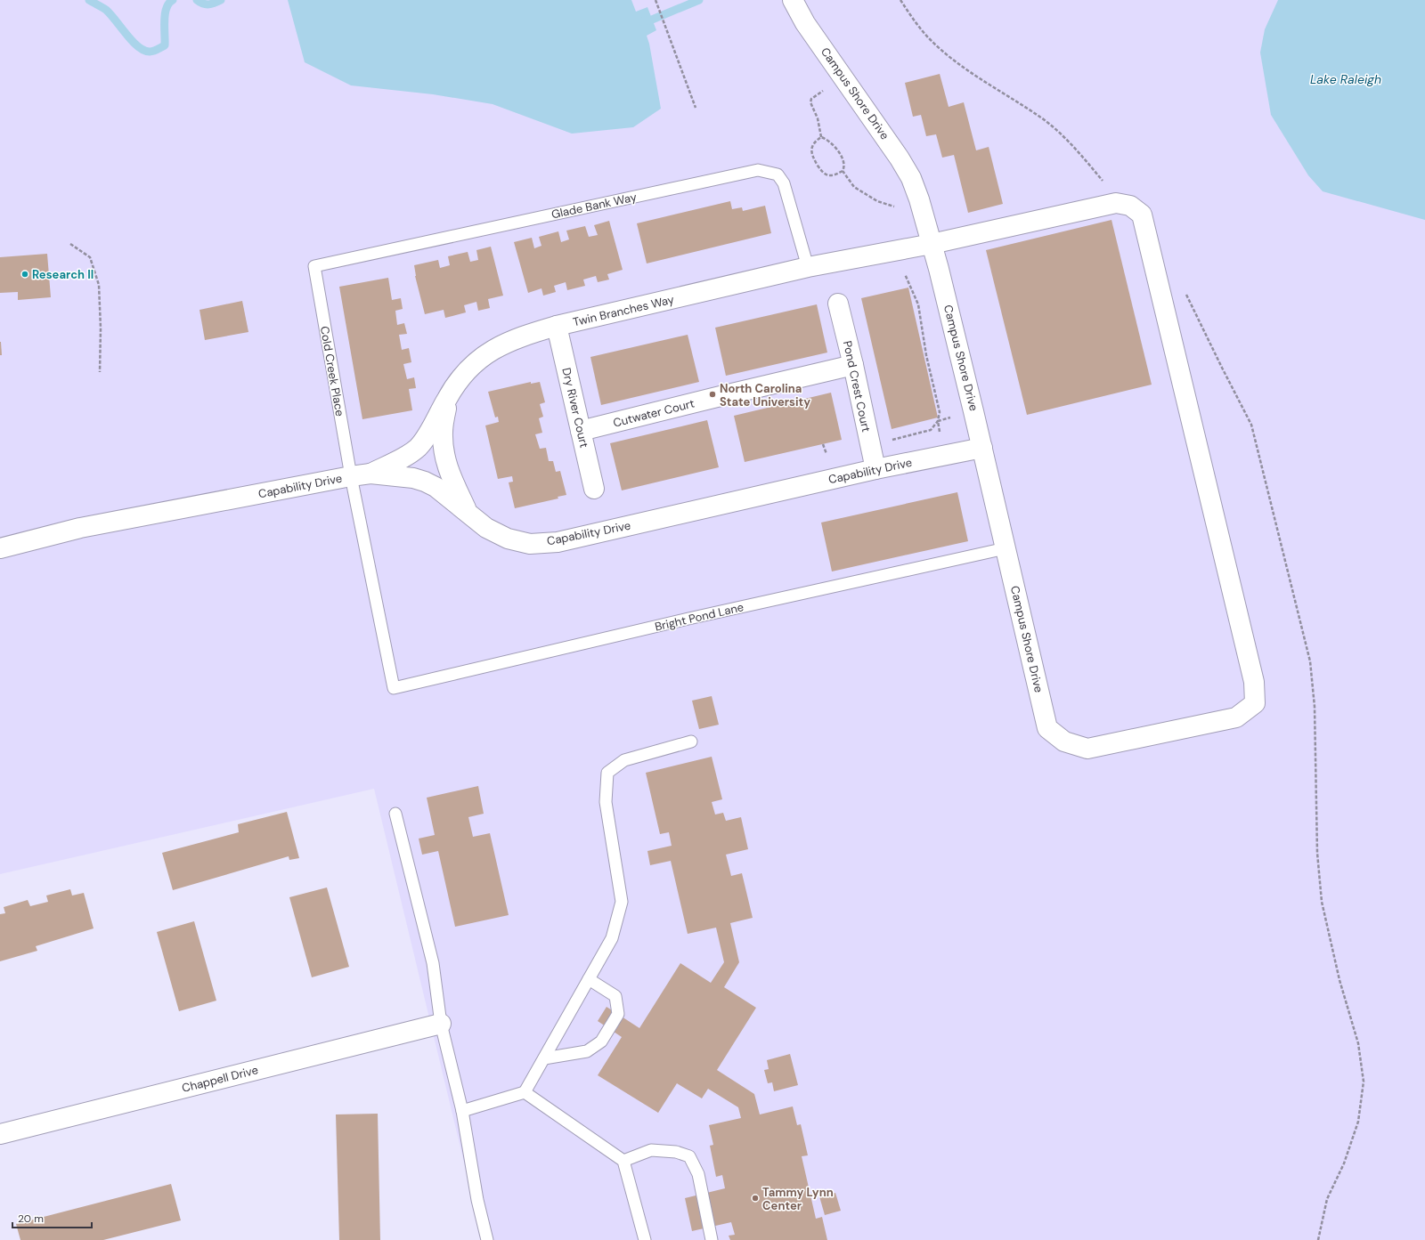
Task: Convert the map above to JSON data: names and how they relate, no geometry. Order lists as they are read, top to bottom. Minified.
{"streets":{"street":["Campus Shore Drive","Twin Branches Way","Pond Crest Court","Dry River Court","Cutwater Court","Capability Drive","Chappell Drive"],"lane":["Glade Bank Way","Cold Creek Place","Bright Pond Lane"]},"crossings":[["Campus Shore Drive","Twin Branches Way"],["Campus Shore Drive","Capability Drive"],["Campus Shore Drive","Bright Pond Lane"],["Glade Bank Way","Twin Branches Way"],["Glade Bank Way","Cold Creek Place"],["Twin Branches Way","Dry River Court"],["Twin Branches Way","Capability Drive"],["Cold Creek Place","Capability Drive"],["Cold Creek Place","Bright Pond Lane"],["Pond Crest Court","Cutwater Court"],["Pond Crest Court","Capability Drive"],["Dry River Court","Cutwater Court"]],"water":["Lake Raleigh"],"places":["Research II","North Carolina State University","Tammy Lynn Center"],"scale_bar":"20 m"}
